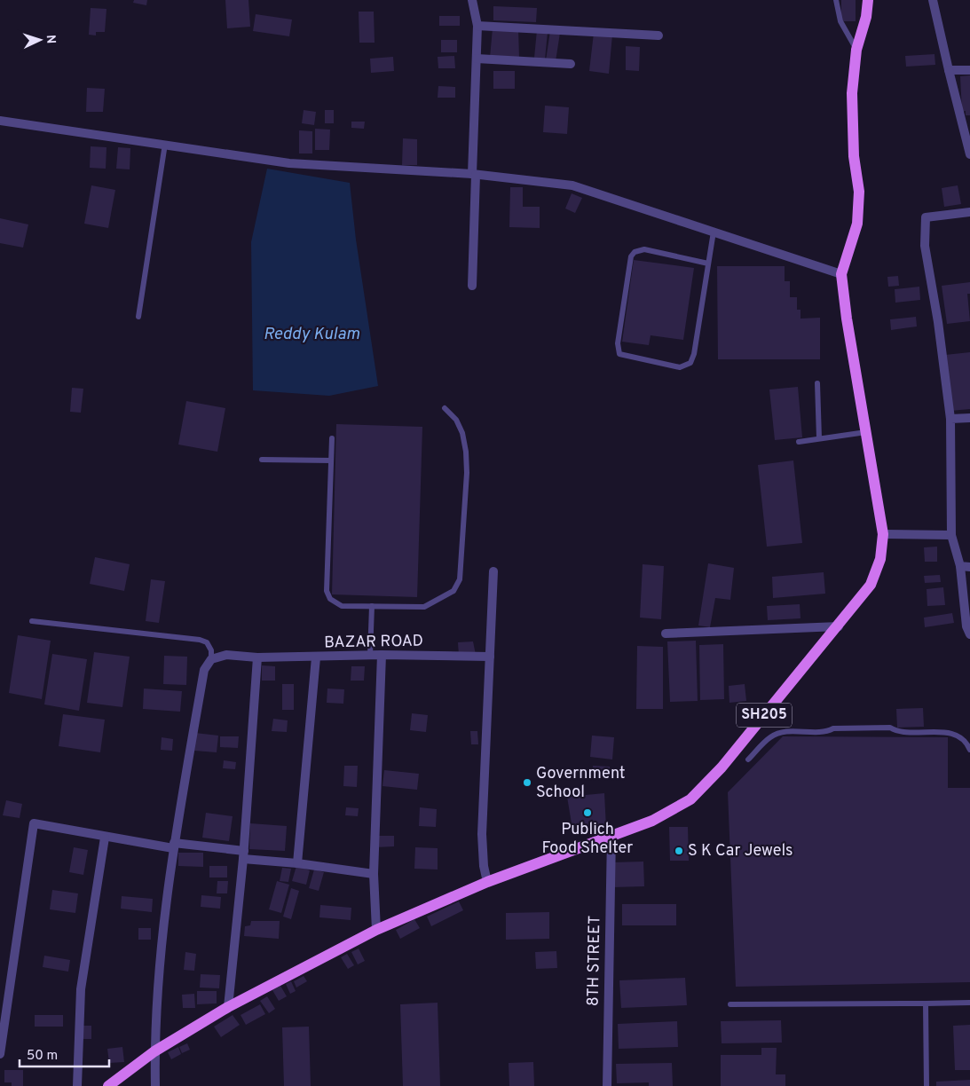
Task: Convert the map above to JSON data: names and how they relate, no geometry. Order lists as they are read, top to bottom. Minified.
{"streets":{"main road":["SH205"],"street":["BAZAR ROAD","8TH STREET"]},"crossings":[["SH205","8TH STREET"]],"water":["Reddy Kulam"],"places":["Government School","Publich Food Shelter","S K Car Jewels"],"scale_bar":"50 m","north":"right"}
